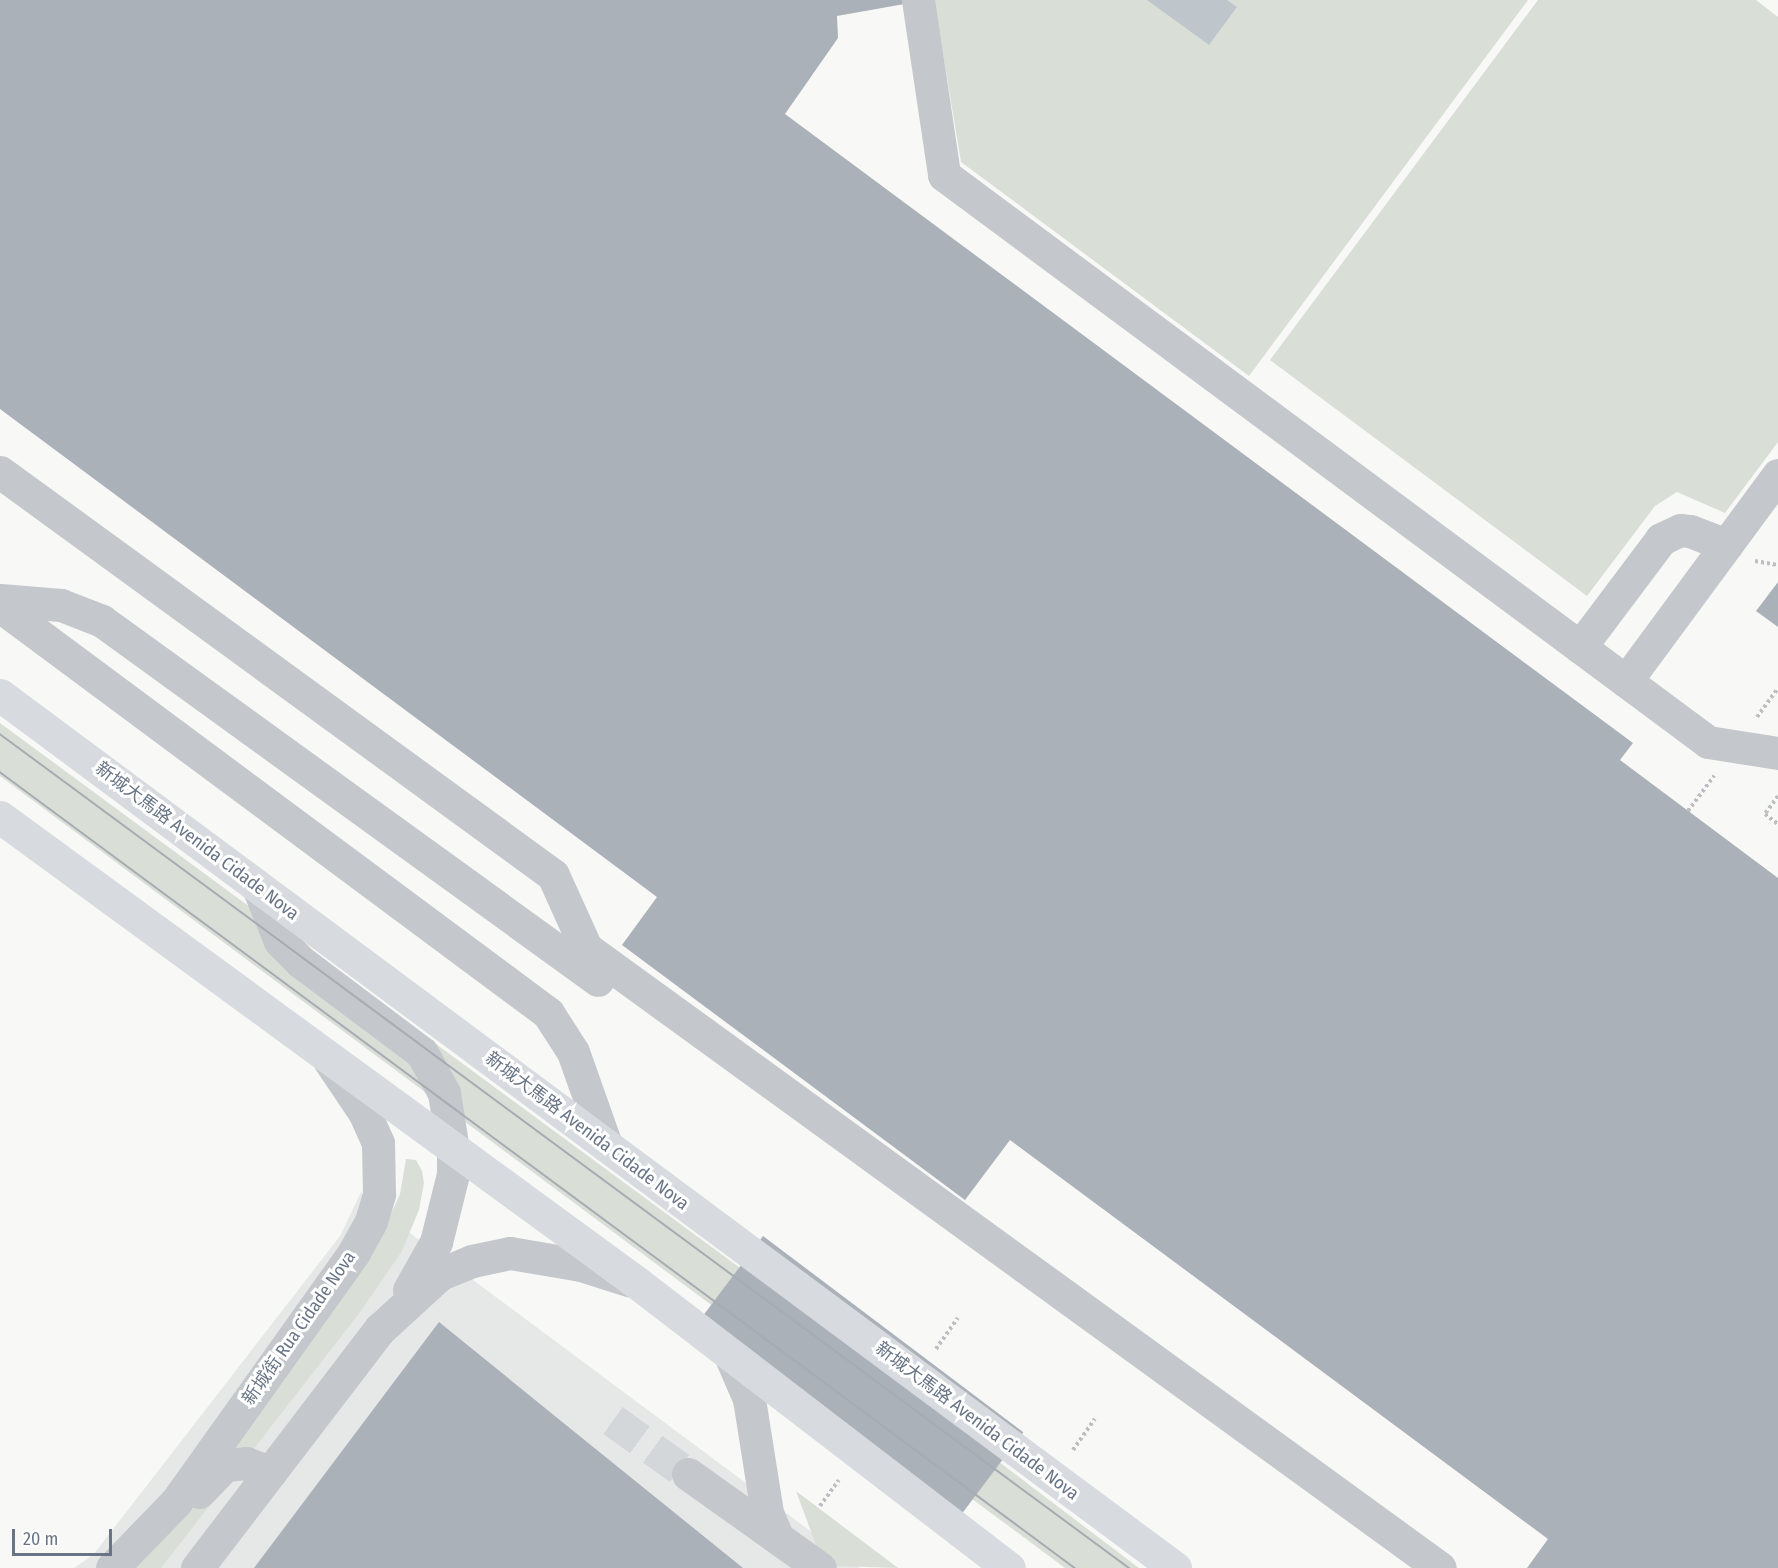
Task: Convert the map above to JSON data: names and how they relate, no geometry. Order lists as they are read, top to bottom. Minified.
{"streets":{"main road":["新城大馬路 Avenida Cidade Nova"],"street":["新城街 Rua Cidade Nova"]},"scale_bar":"20 m"}
